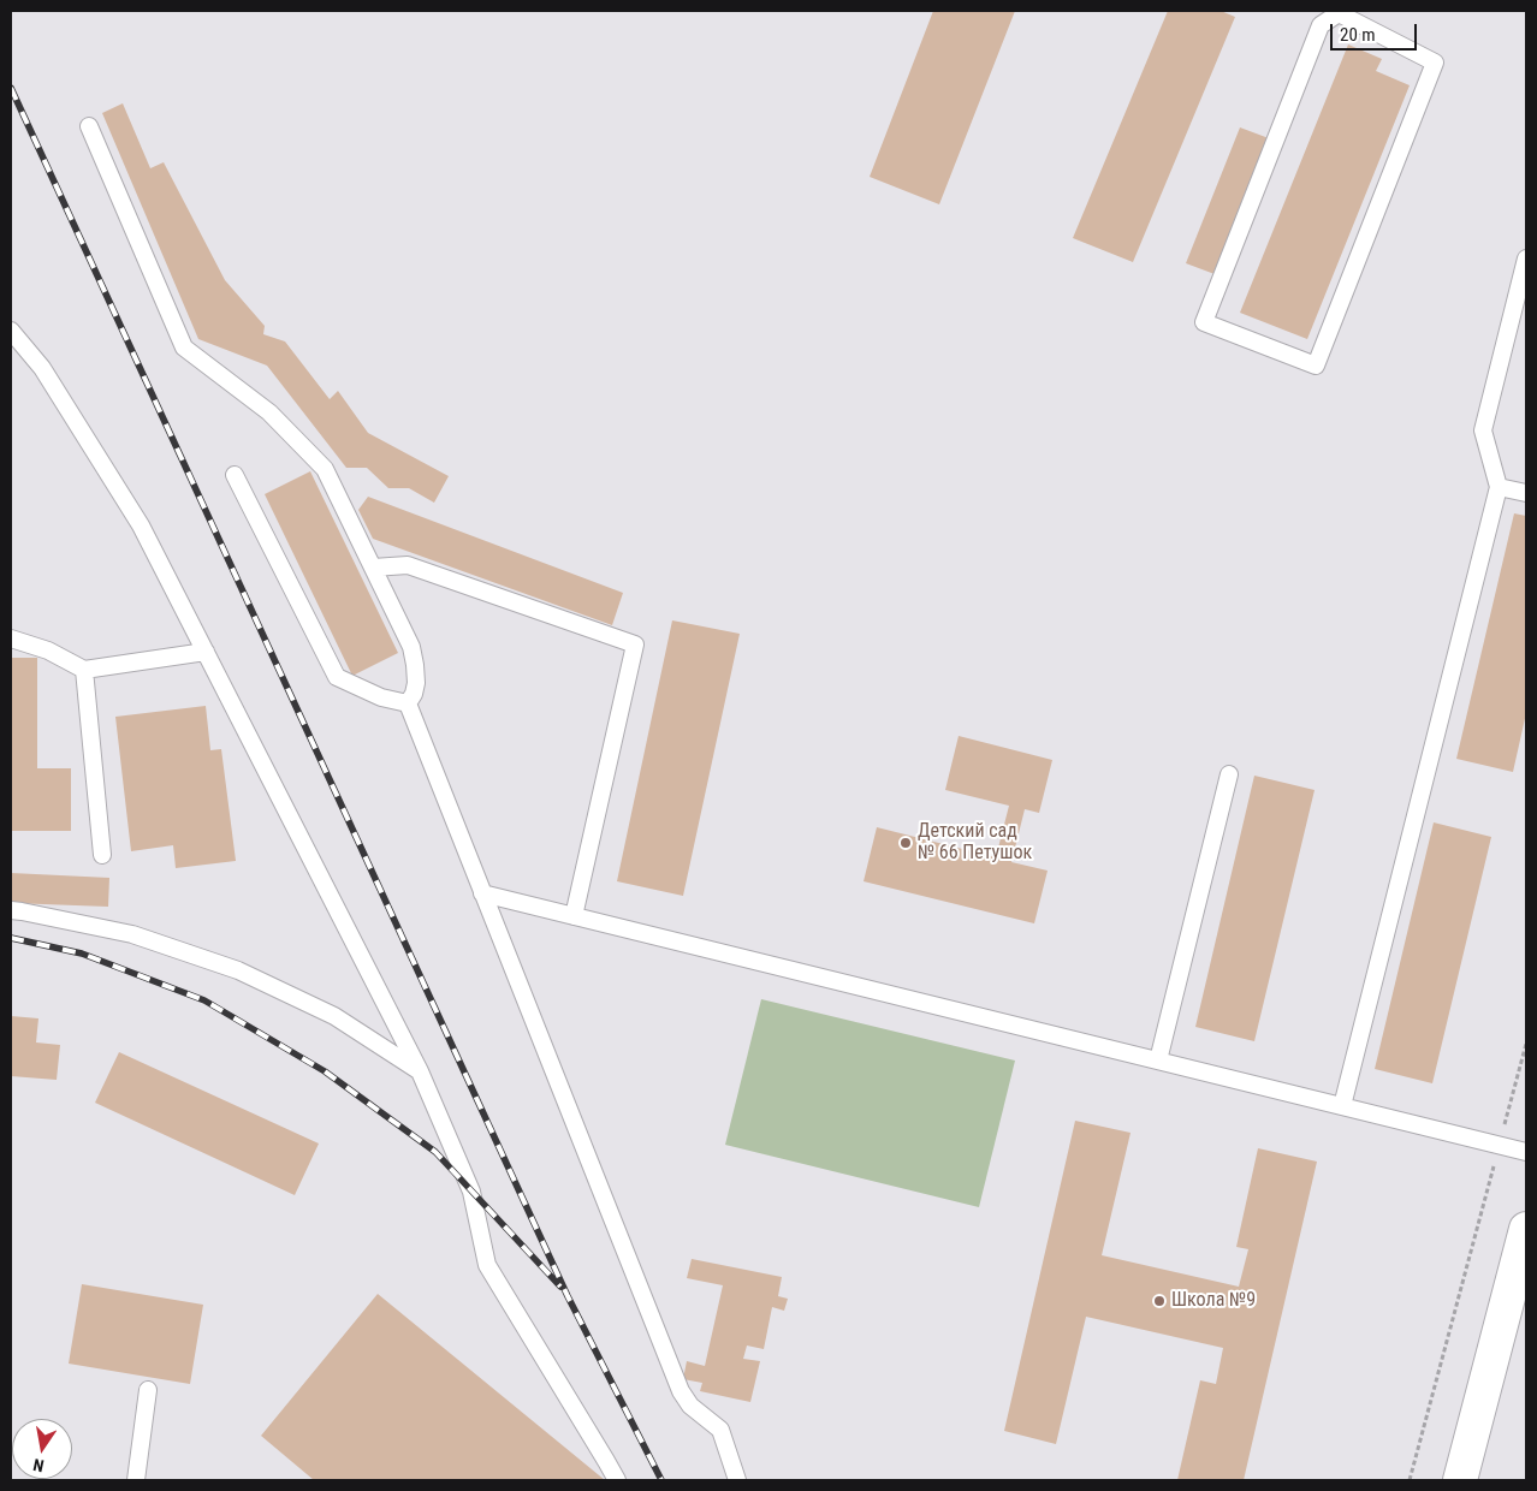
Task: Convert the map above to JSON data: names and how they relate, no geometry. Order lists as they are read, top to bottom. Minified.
{"places":["Детский сад № 66 Петушок","Школа №9"],"scale_bar":"20 m","north":"bottom"}
